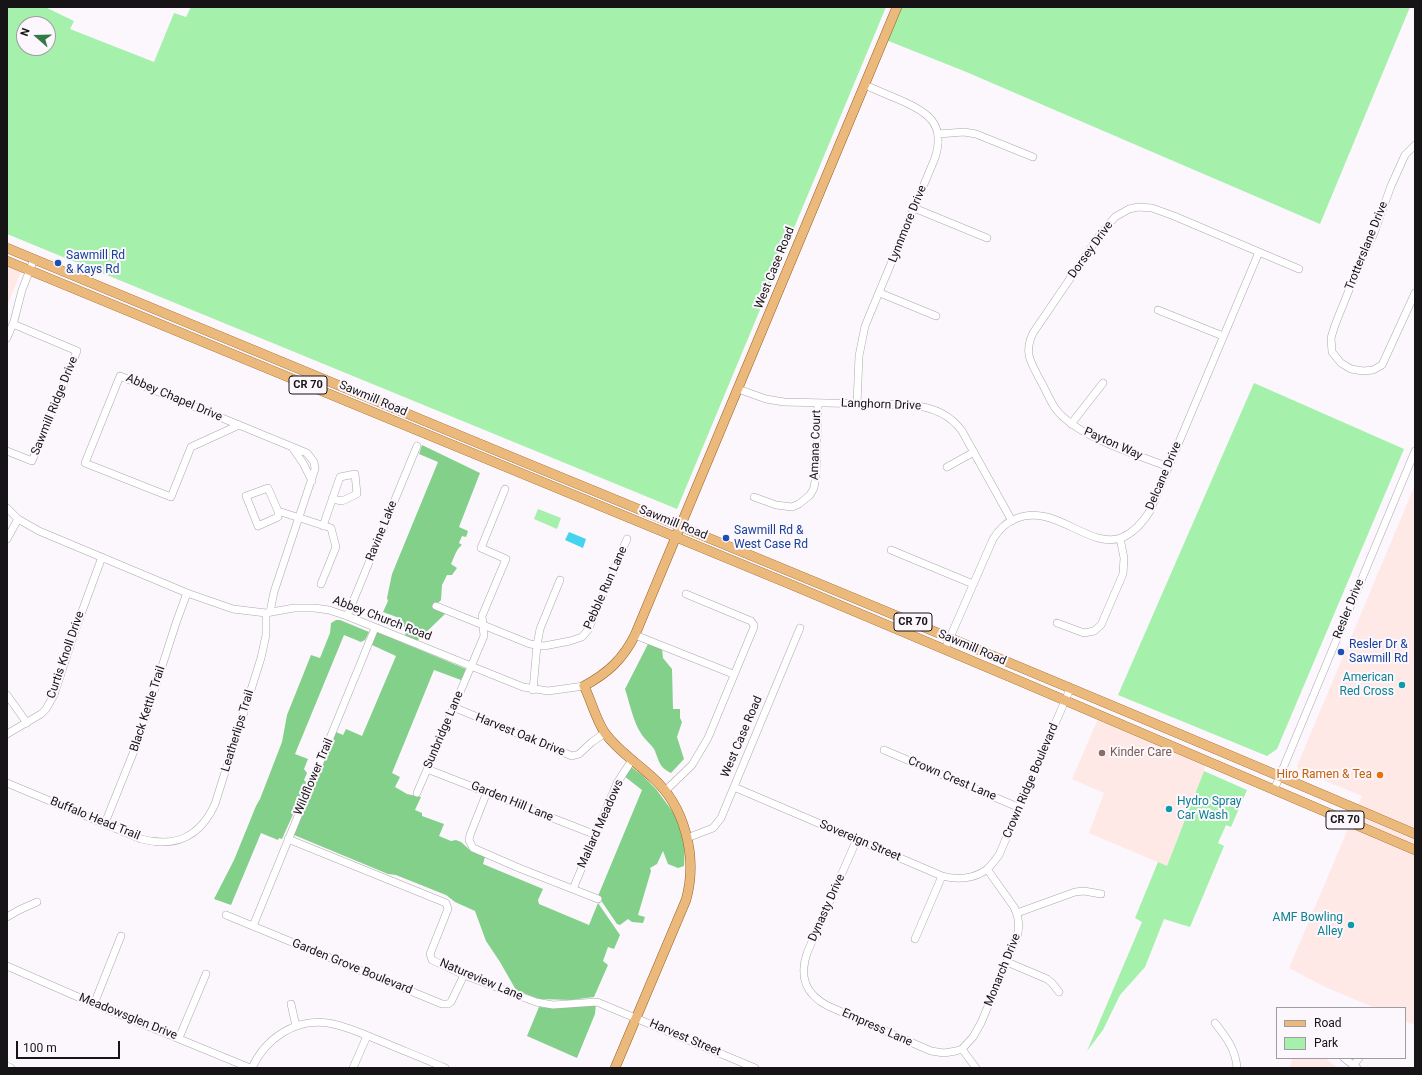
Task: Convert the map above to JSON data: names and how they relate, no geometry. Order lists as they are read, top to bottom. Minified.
{"streets":{"main road":["West Case Road","CR 70","Sawmill Road","Abbey Church Road"],"street":["Lynnmore Drive","Trotterslane Drive","Dorsey Drive","Abbey Chapel Drive","Langhorn Drive","Sawmill Ridge Drive","Payton Way","Amana Court","Delcane Drive","Ravine Lake","Pebble Run Lane","Resler Drive","Curtis Knoll Drive","Black Kettle Trail","Sunbridge Lane","Leatherlips Trail","Harvest Oak Drive","Wildflower Trail","Crown Crest Lane","Crown Ridge Boulevard","Garden Hill Lane","Buffalo Head Trail","Mallard Meadows","Sovereign Street","Dynasty Drive","Garden Grove Boulevard","Monarch Drive","Natureview Lane","Meadowsglen Drive","Empress Lane","Harvest Street"]},"crossings":[["Lynnmore Drive","West Case Road"],["Lynnmore Drive","Langhorn Drive"],["Dorsey Drive","Payton Way"],["Dorsey Drive","Delcane Drive"],["West Case Road","Sawmill Road"],["West Case Road","Langhorn Drive"],["West Case Road","Abbey Church Road"],["West Case Road","Sovereign Street"],["Abbey Chapel Drive","Abbey Church Road"],["Abbey Chapel Drive","Leatherlips Trail"],["Sawmill Road","Resler Drive"],["Sawmill Road","Abbey Church Road"],["Sawmill Road","Crown Ridge Boulevard"],["Langhorn Drive","Amana Court"],["Payton Way","Delcane Drive"],["Ravine Lake","Abbey Church Road"],["Pebble Run Lane","Sunbridge Lane"],["Abbey Church Road","Curtis Knoll Drive"],["Abbey Church Road","Black Kettle Trail"],["Abbey Church Road","Sunbridge Lane"],["Abbey Church Road","Leatherlips Trail"],["Abbey Church Road","Wildflower Trail"],["Black Kettle Trail","Buffalo Head Trail"],["Sunbridge Lane","Harvest Oak Drive"],["Sunbridge Lane","Garden Hill Lane"],["Leatherlips Trail","Buffalo Head Trail"],["Wildflower Trail","Garden Grove Boulevard"],["Wildflower Trail","Natureview Lane"],["Crown Crest Lane","Crown Ridge Boulevard"],["Crown Ridge Boulevard","Sovereign Street"],["Garden Hill Lane","Mallard Meadows"],["Sovereign Street","Dynasty Drive"],["Dynasty Drive","Empress Lane"],["Garden Grove Boulevard","Natureview Lane"],["Monarch Drive","Empress Lane"],["Natureview Lane","Harvest Street"]],"places":["Sawmill Rd & Kays Rd","Sawmill Rd & West Case Rd","Resler Dr & Sawmill Rd","American Red Cross","Kinder Care","Hiro Ramen & Tea","Hydro Spray Car Wash","AMF Bowling Alley"],"legend":["Road","Park"],"scale_bar":"100 m","north":"left"}
